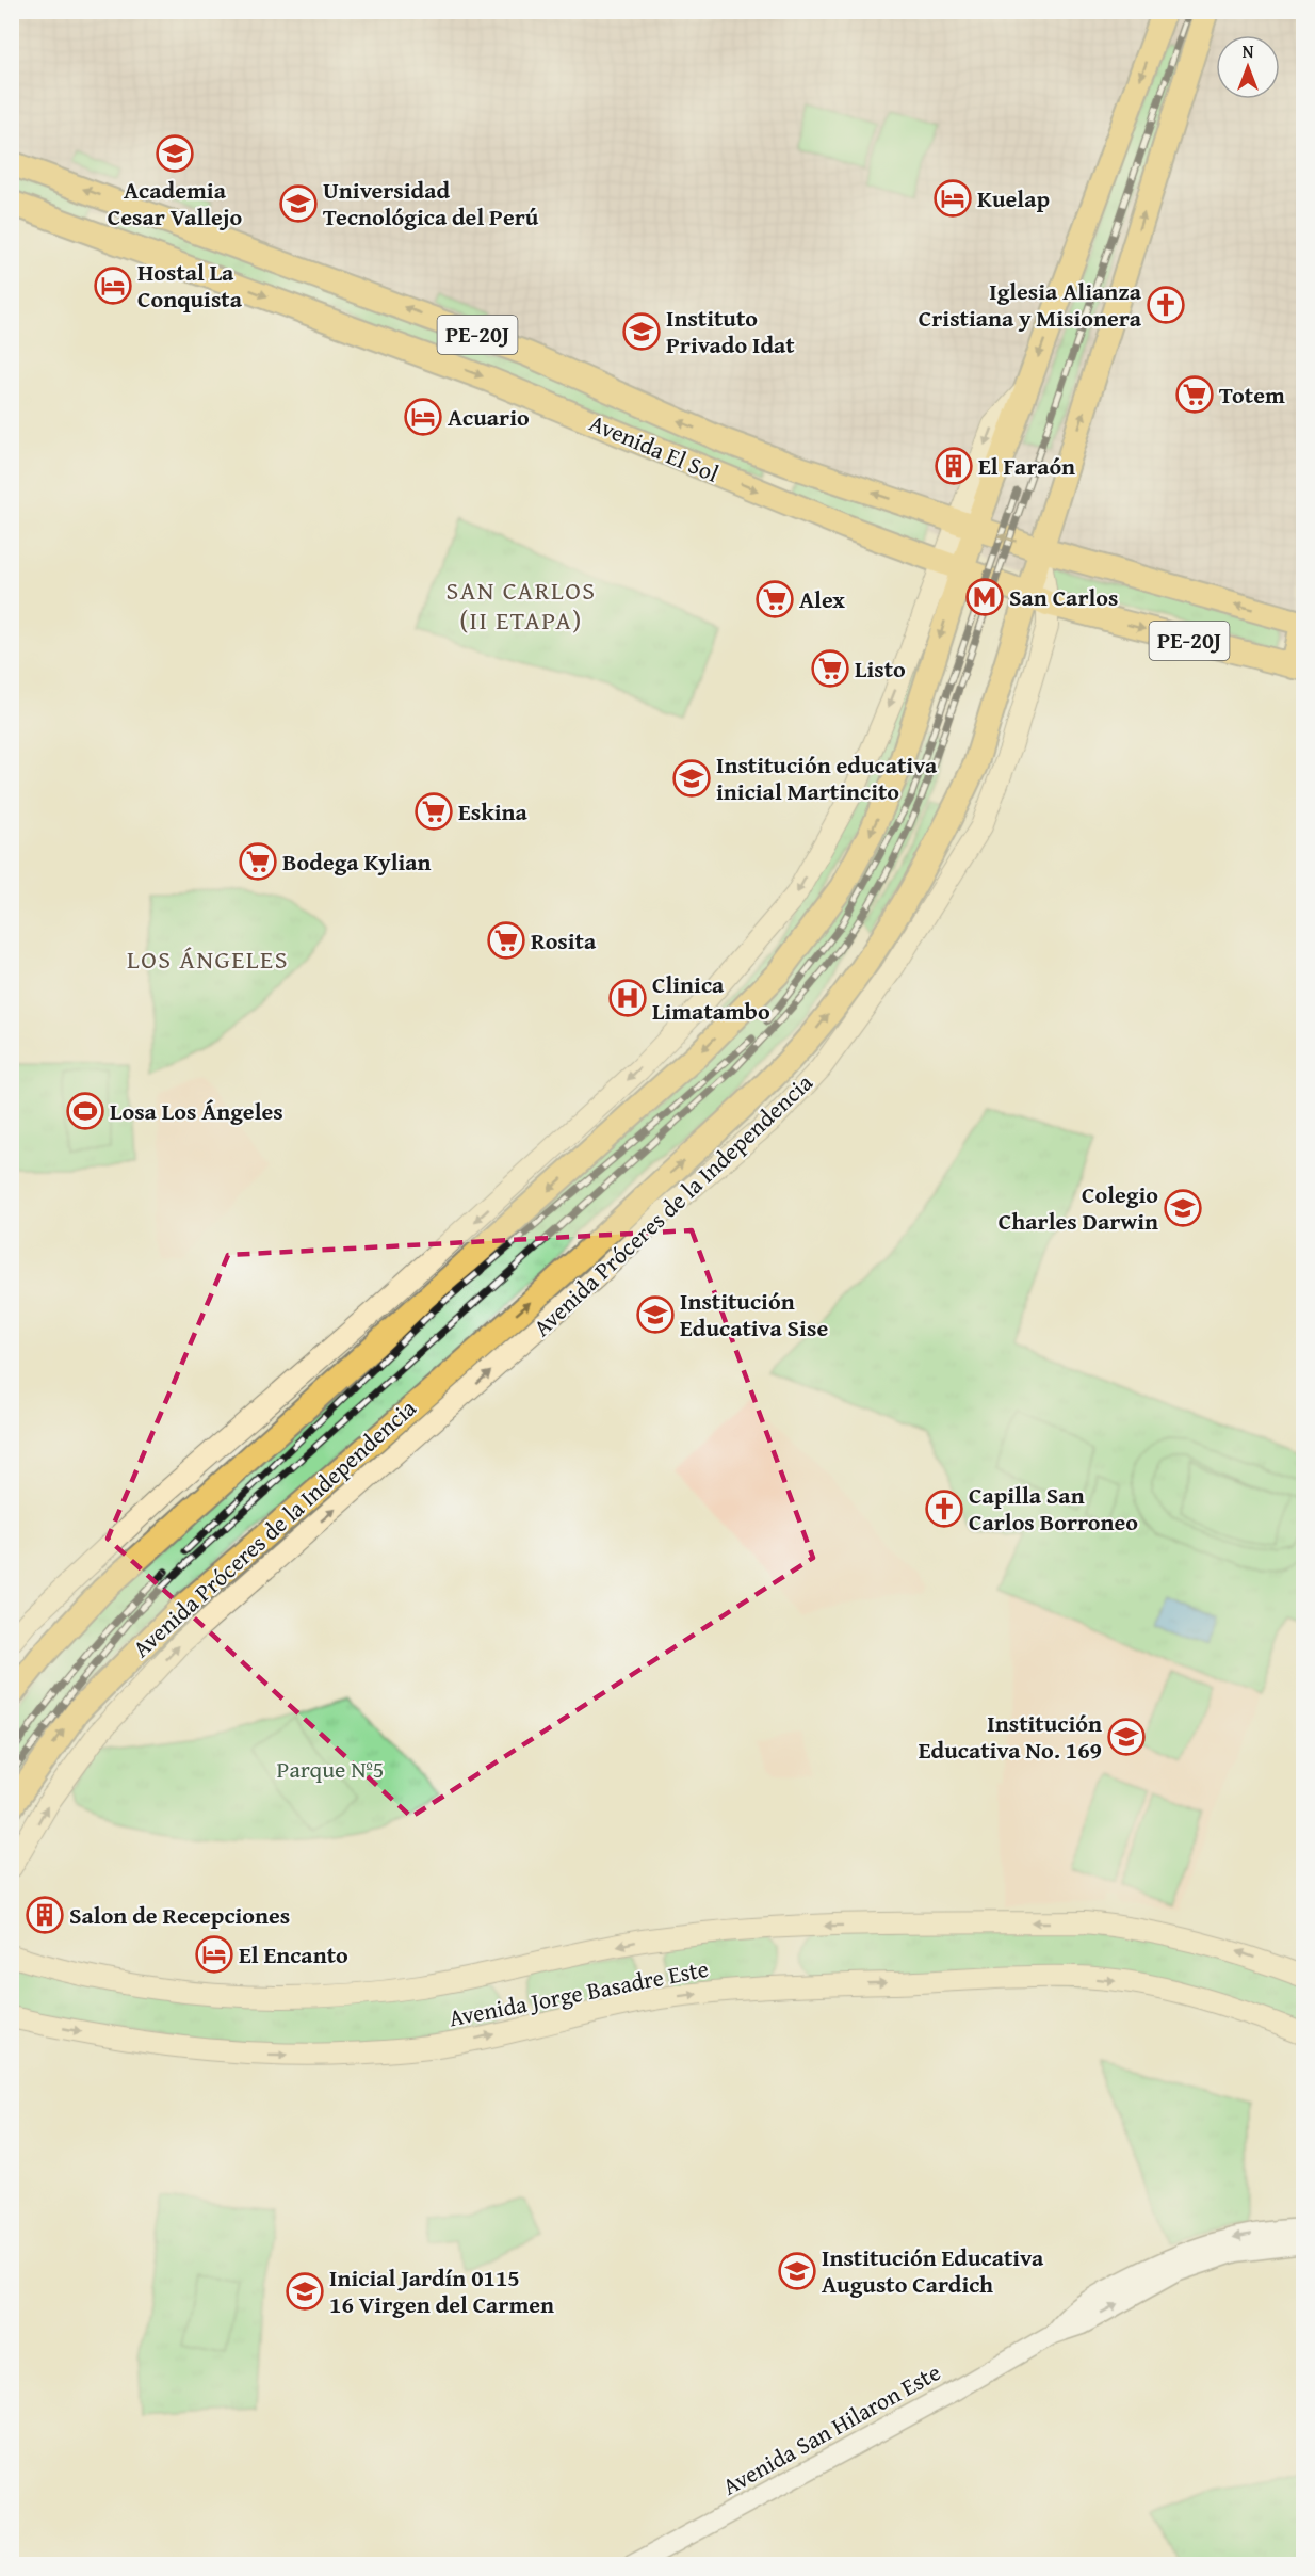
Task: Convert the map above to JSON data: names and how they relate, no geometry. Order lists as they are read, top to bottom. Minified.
{"streets":{"main road":["PE-20J","Avenida El Sol","Avenida Próceres de la Independencia","Avenida Jorge Basadre Este"],"street":["Avenida San Hilaron Este"]},"crossings":[["Avenida El Sol","Avenida Próceres de la Independencia"]],"districts":["SAN CARLOS (II ETAPA)","LOS ÁNGELES"],"parks":["Parque Nº5"],"places":{"school or university":["Academia Cesar Vallejo","Universidad Tecnológica del Perú","Instituto Privado Idat","Institución educativa inicial Martincito","Colegio Charles Darwin","Institución Educativa Sise","Institución Educativa No. 169","Institución Educativa Augusto Cardich","Inicial Jardín 0115 16 Virgen del Carmen"],"hotel":["Kuelap","Hostal La Conquista","Acuario","El Encanto"],"church":["Iglesia Alianza Cristiana y Misionera","Capilla San Carlos Borroneo"],"supermarket":["Totem","Alex","Listo","Eskina","Bodega Kylian","Rosita"],"building":["El Faraón","Salon de Recepciones"],"metro station":["San Carlos"],"hospital":["Clinica Limatambo"],"sports":["Losa Los Ángeles"]},"north":"top"}
